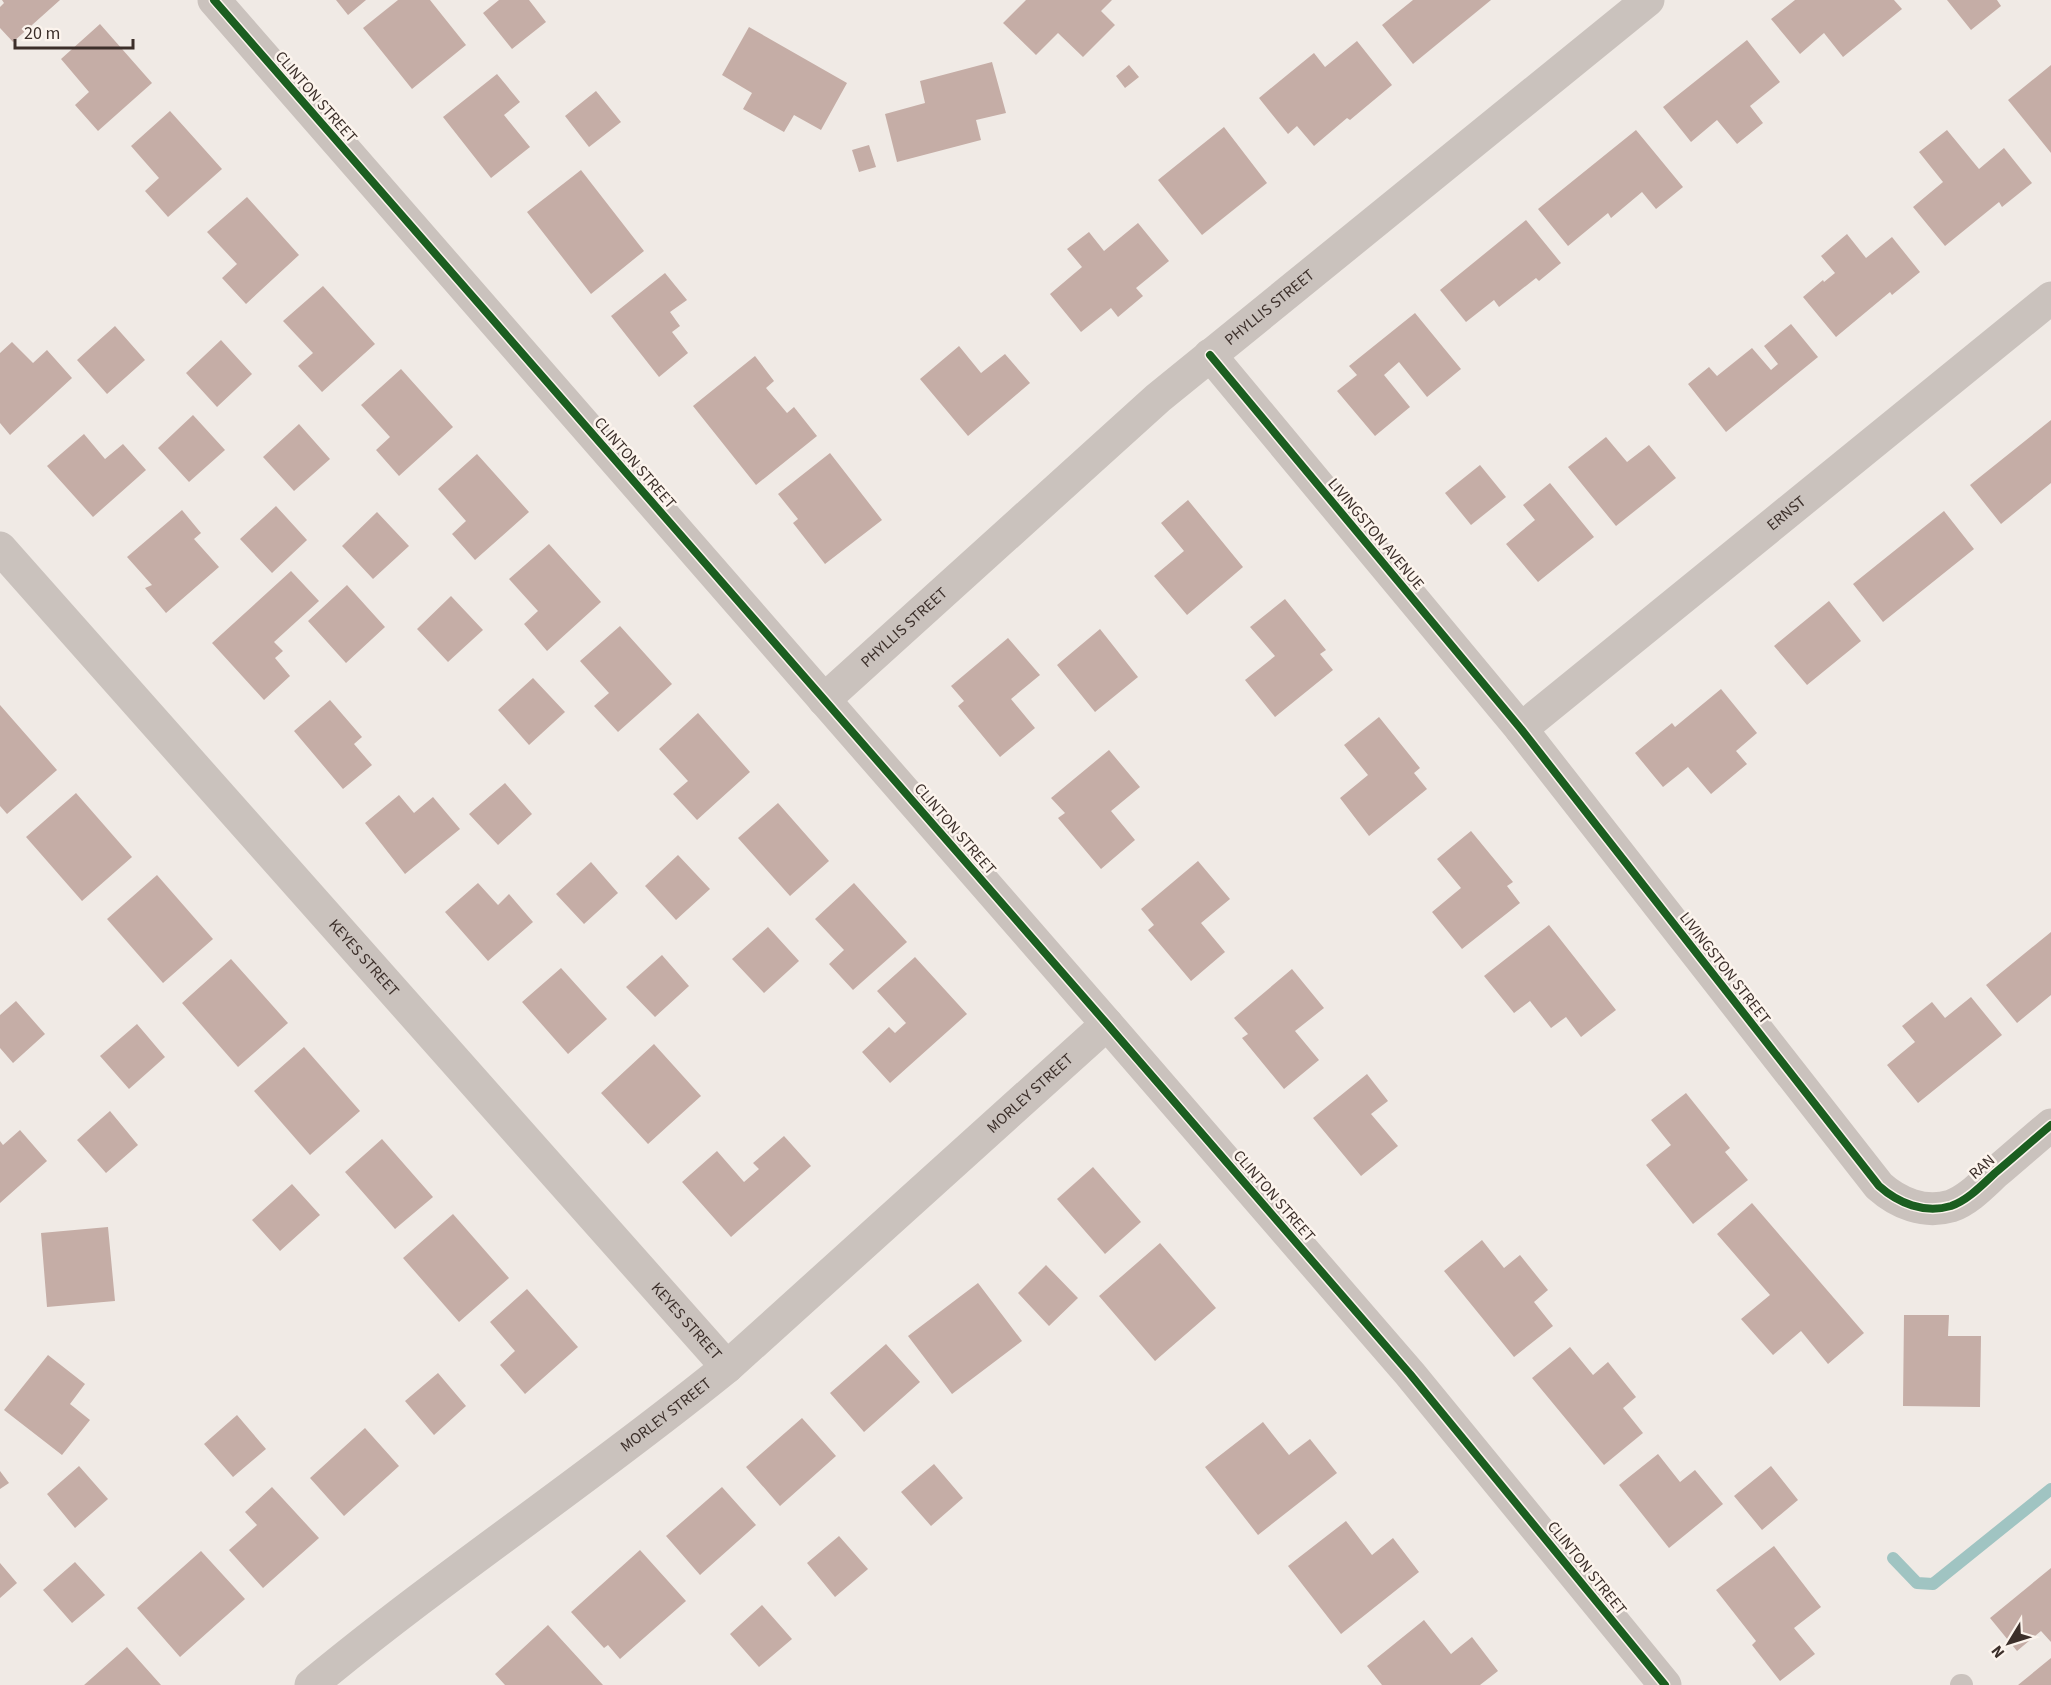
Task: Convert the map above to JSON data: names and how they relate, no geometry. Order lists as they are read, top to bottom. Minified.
{"streets":{"street":["CLINTON STREET","PHYLLIS STREET","ERNST","LIVINGSTON AVENUE","KEYES STREET","LIVINGSTON STREET","MORLEY STREET","RAN"]},"crossings":[["CLINTON STREET","PHYLLIS STREET"],["CLINTON STREET","MORLEY STREET"],["PHYLLIS STREET","LIVINGSTON AVENUE"],["ERNST","LIVINGSTON AVENUE"],["ERNST","LIVINGSTON STREET"],["LIVINGSTON AVENUE","LIVINGSTON STREET"],["KEYES STREET","MORLEY STREET"],["LIVINGSTON STREET","RAN"]],"scale_bar":"20 m","north":"bottom left"}
